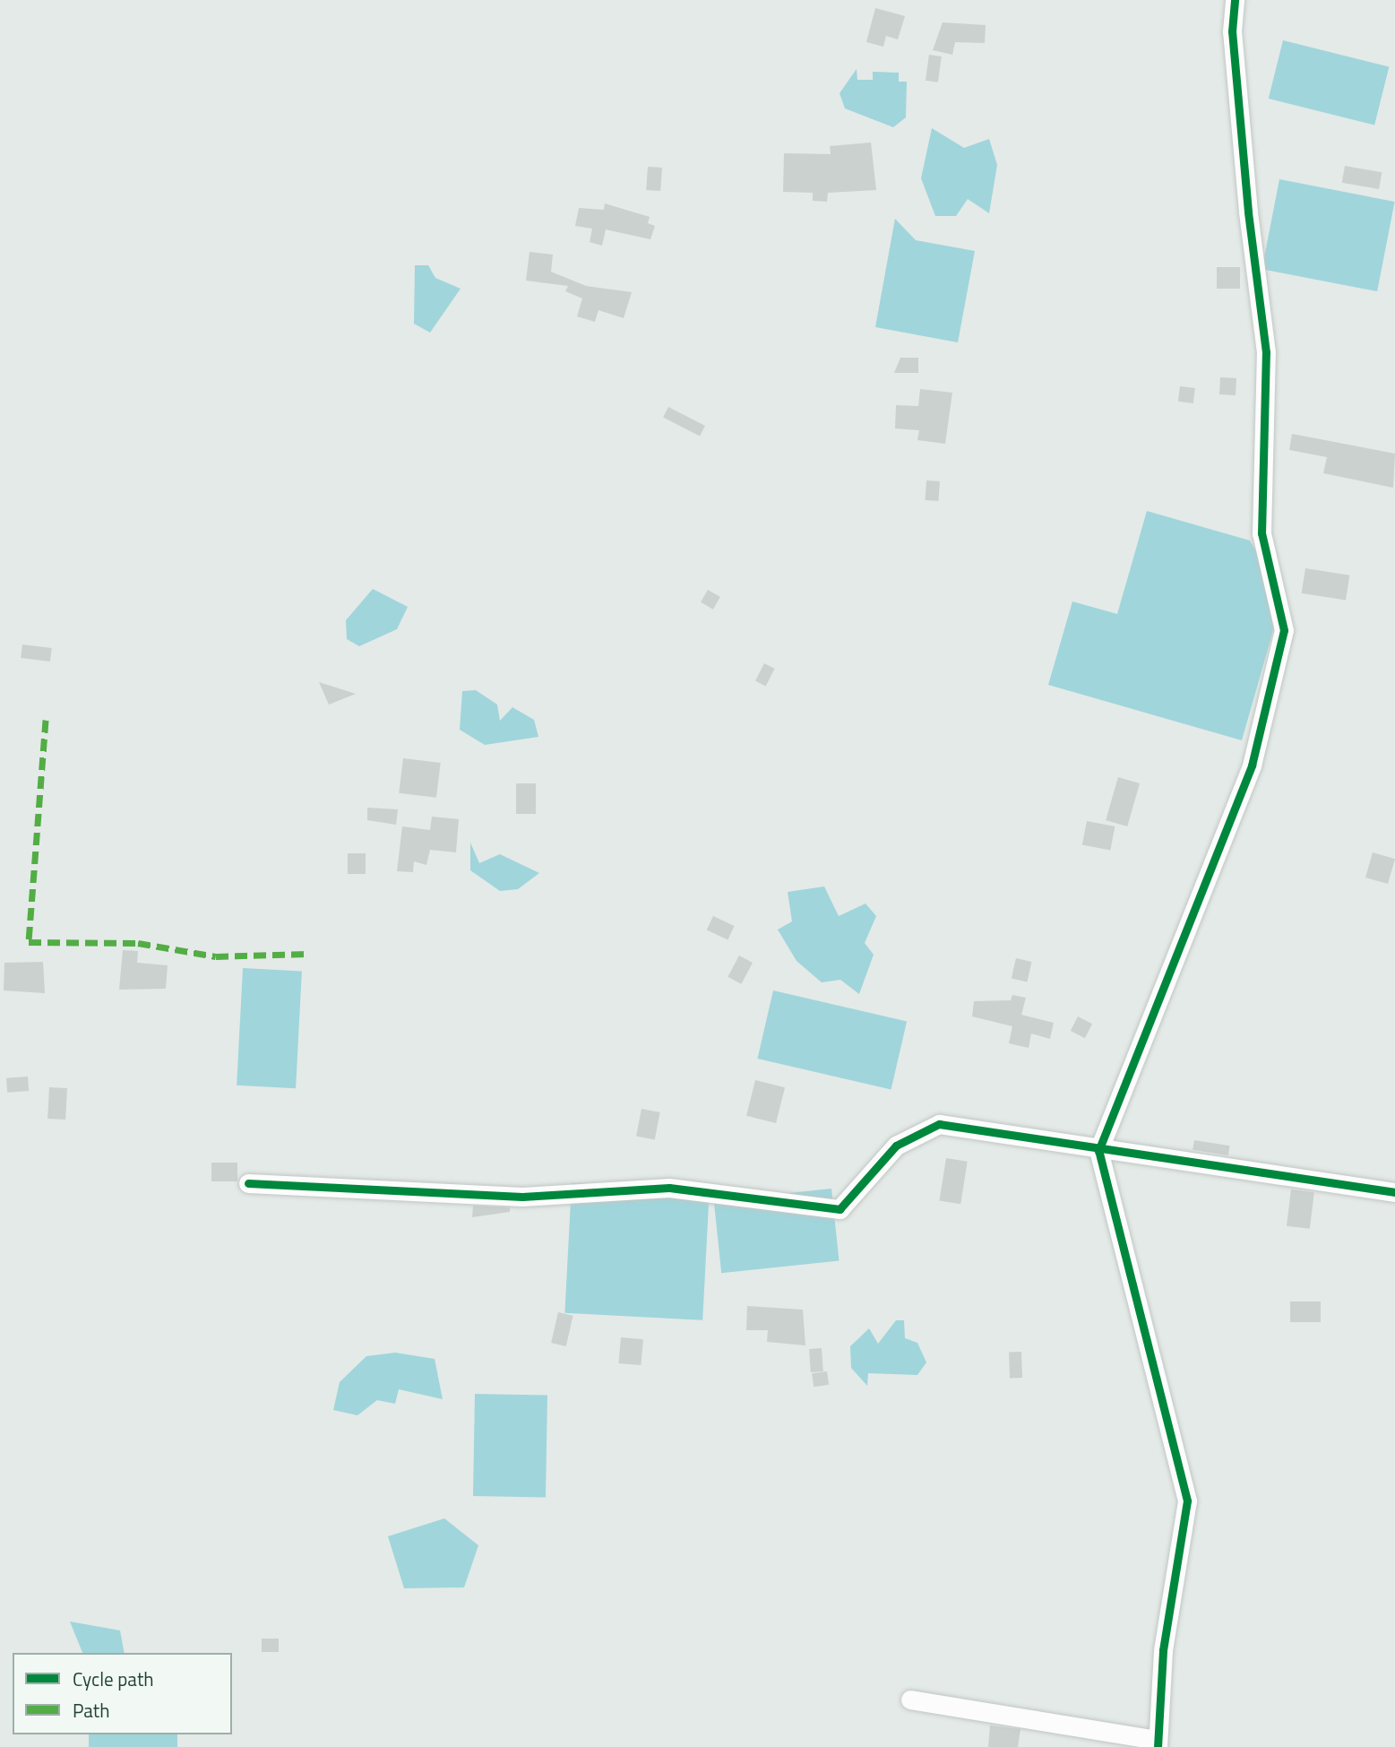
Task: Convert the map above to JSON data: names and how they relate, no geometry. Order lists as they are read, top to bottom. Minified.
{"legend":["Cycle path","Path"]}
